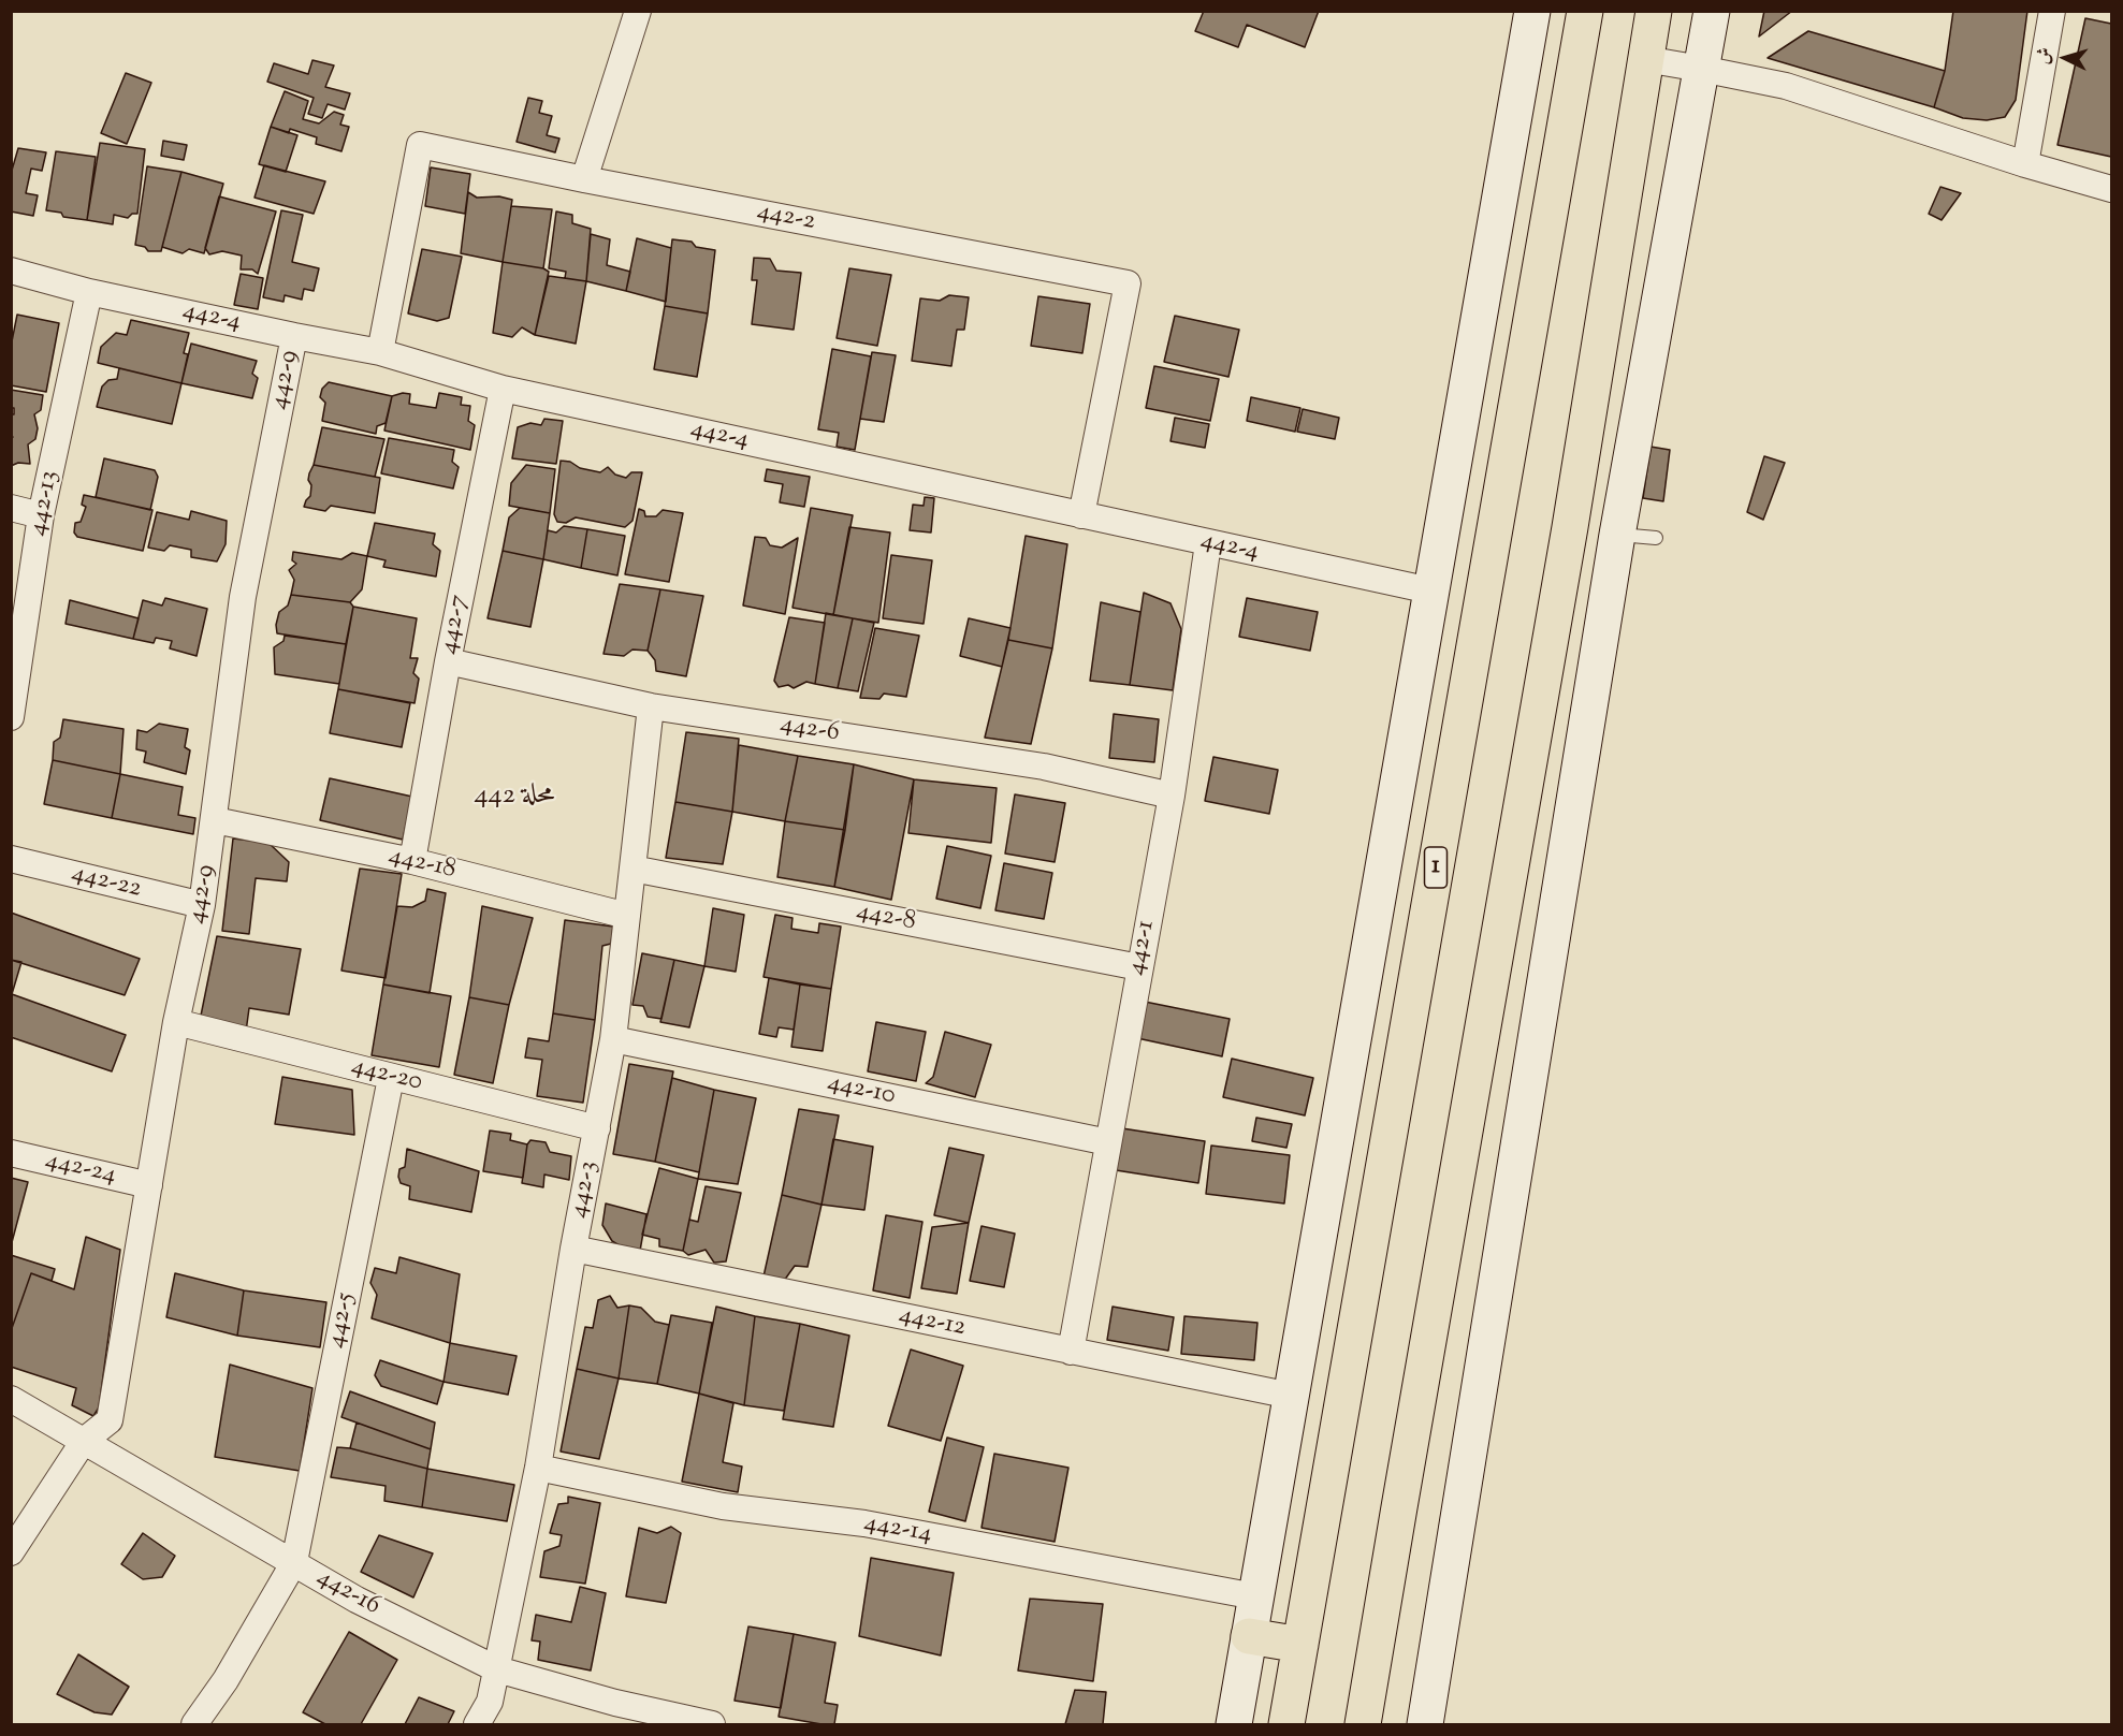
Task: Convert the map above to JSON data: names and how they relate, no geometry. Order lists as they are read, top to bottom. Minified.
{"streets":{"highway":["1"],"street":["442-2","442-4","442-9","442-13","442-7","442-6","442-18","442-22","442-8","442-1","442-20","442-10","442-24","442-3","442-5","442-12","442-14","442-16"]},"crossings":[["442-2","442-4"],["442-4","442-9"],["442-4","442-13"],["442-4","442-7"],["442-4","442-1"],["442-9","442-18"],["442-9","442-22"],["442-9","442-20"],["442-9","442-24"],["442-9","442-16"],["442-7","442-6"],["442-7","442-18"],["442-6","442-1"],["442-6","442-3"],["442-18","442-3"],["442-8","442-1"],["442-8","442-3"],["442-1","442-10"],["442-1","442-12"],["442-20","442-3"],["442-20","442-5"],["442-10","442-3"],["442-3","442-12"],["442-3","442-14"],["442-3","442-16"],["442-5","442-16"]],"districts":["محلة 442"],"north":"left"}
